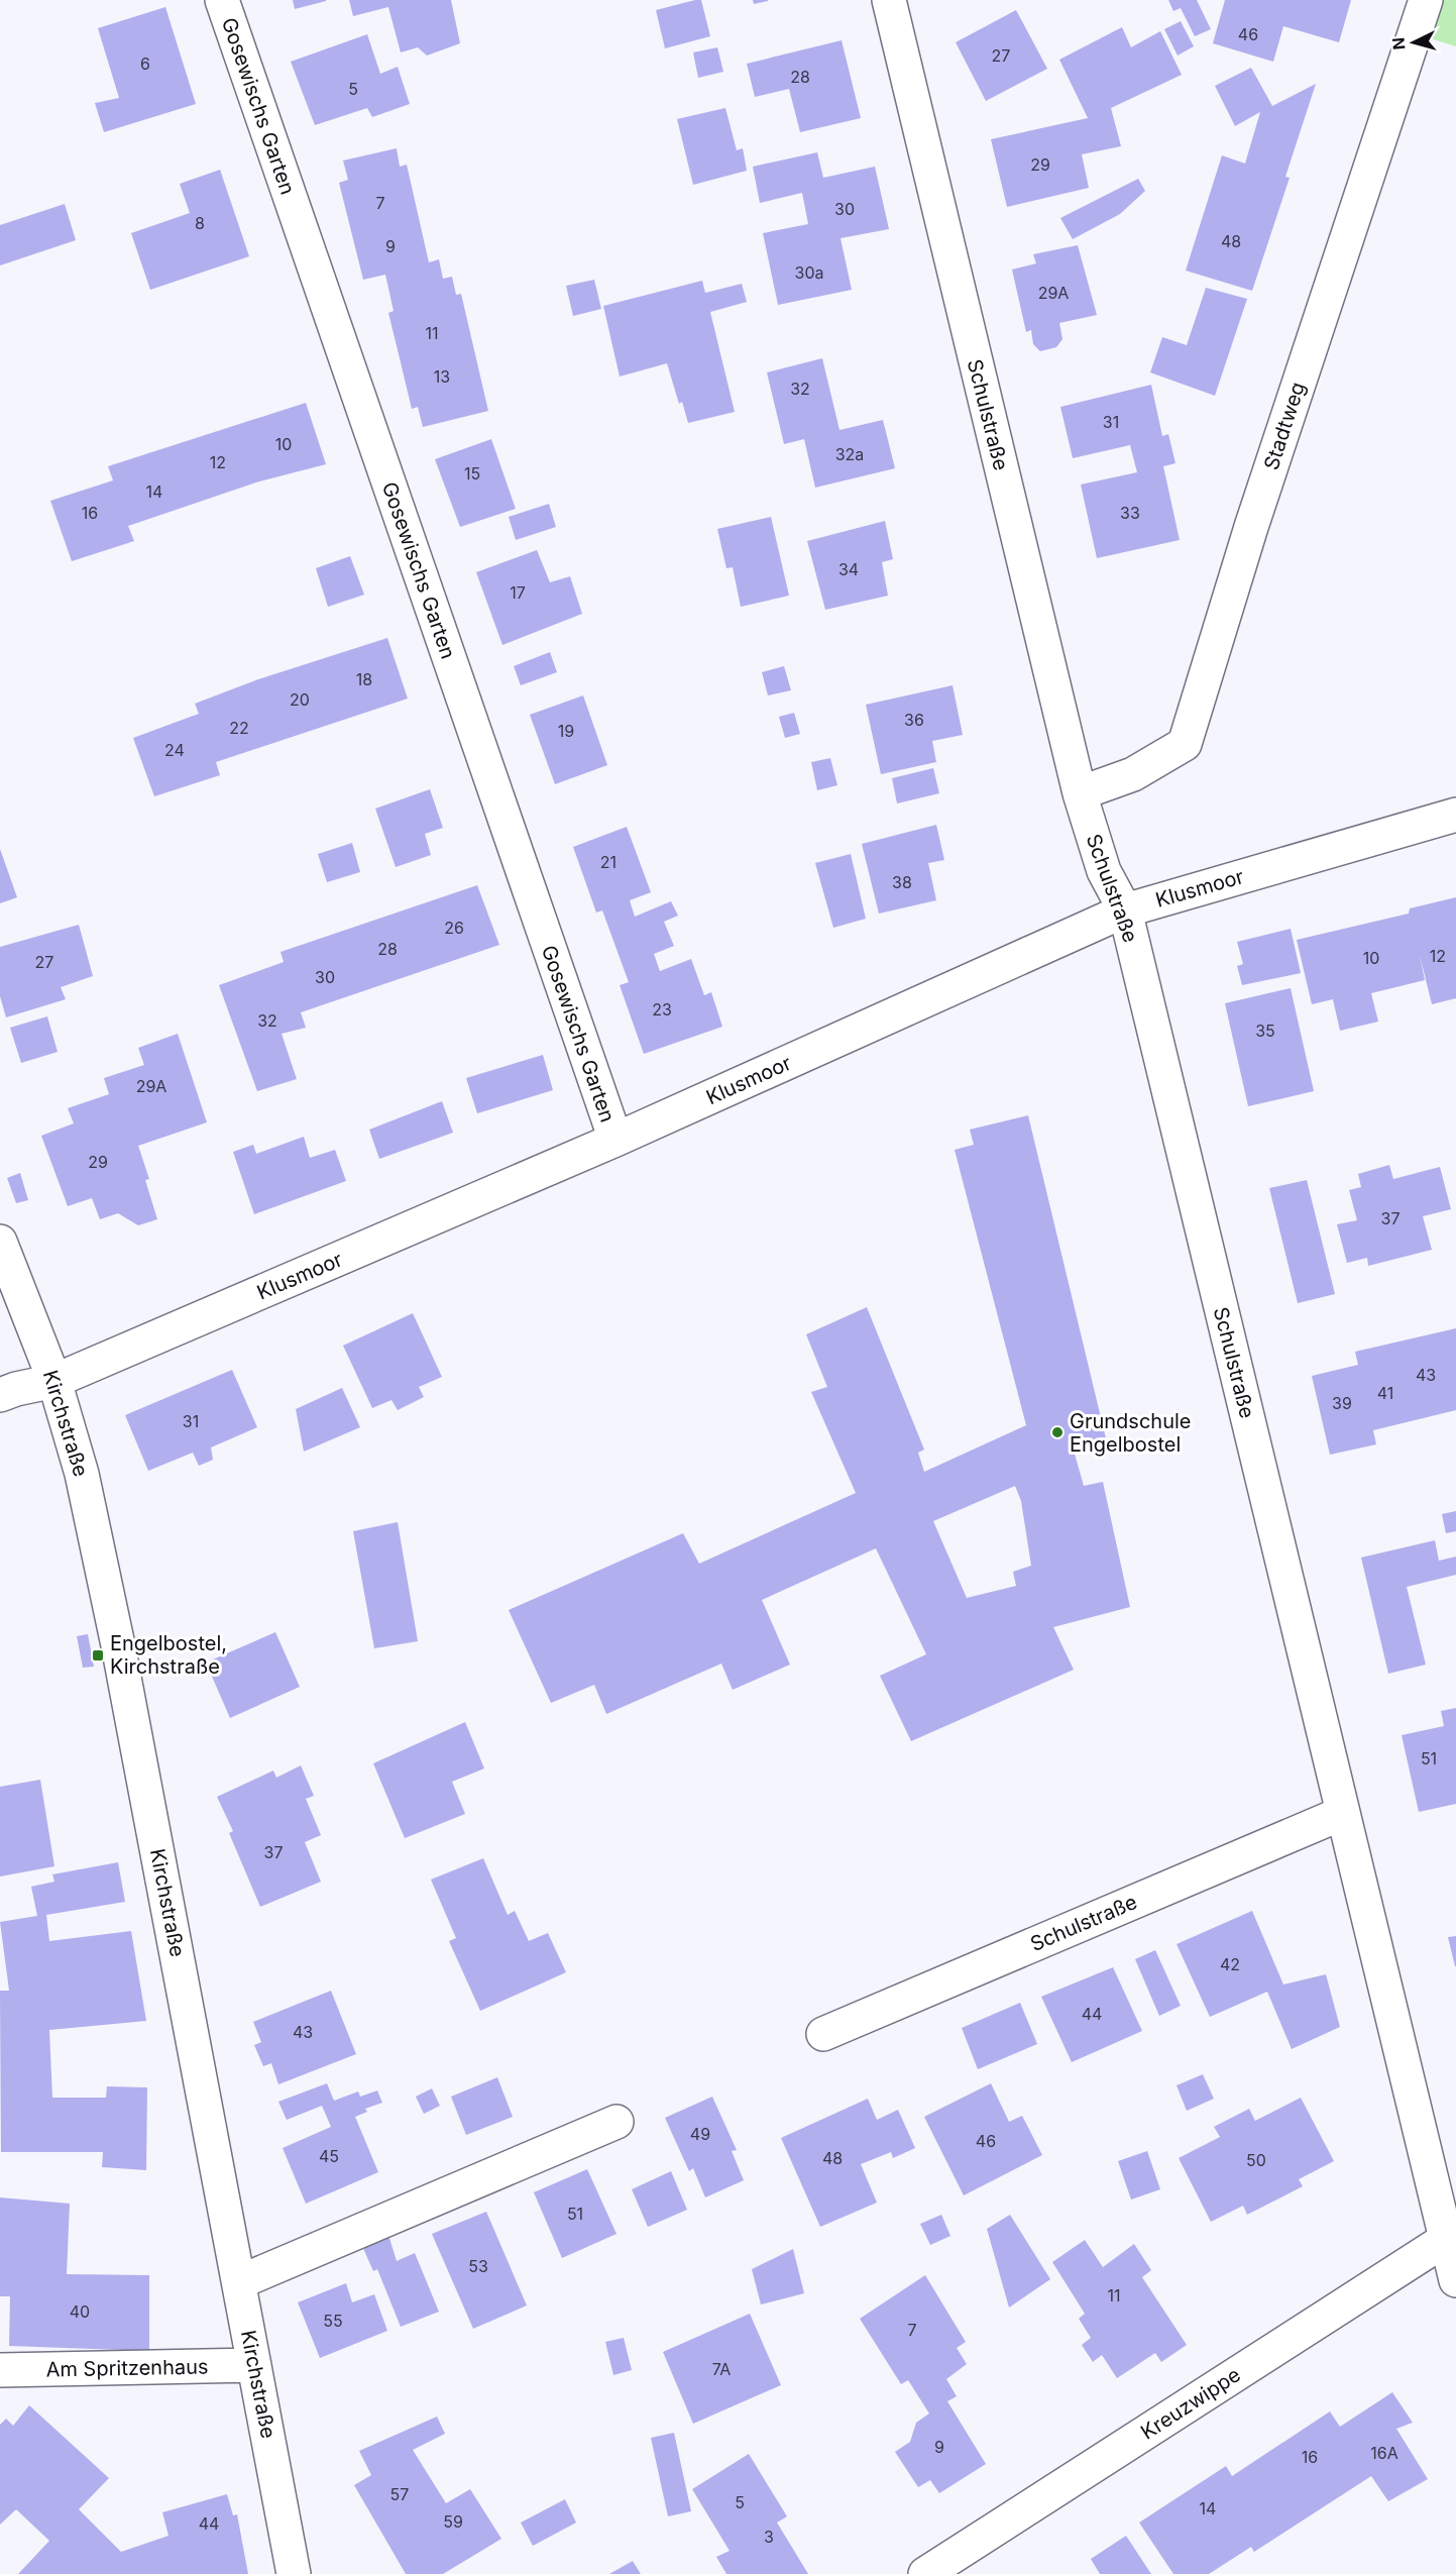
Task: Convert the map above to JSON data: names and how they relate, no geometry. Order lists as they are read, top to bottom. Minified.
{"streets":{"street":["Gosewischs Garten","Schulstraße","Stadtweg","Klusmoor","Kirchstraße","Am Spritzenhaus","Kreuzwippe"]},"crossings":[["Gosewischs Garten","Klusmoor"],["Schulstraße","Stadtweg"],["Schulstraße","Klusmoor"],["Schulstraße","Kreuzwippe"],["Klusmoor","Kirchstraße"],["Kirchstraße","Am Spritzenhaus"]],"places":{"other":["Grundschule Engelbostel"],"transit":["Engelbostel, Kirchstraße"]},"house_numbers":["46","27","6","28","5","29","7","30","8","48","9","30a","29A","11","13","32","31","10","32a","12","15","14","16","33","34","17","18","20","36","22","19","24","21","38","26","28","12","10","27","30","23","32","35","29A","29","37","43","41","39","31","51","37","42","44","43","49","46","45","48","50","51","53","11","40","55","7","7A","9","16A","16","57","5","14","59","44","3"],"north":"left"}
